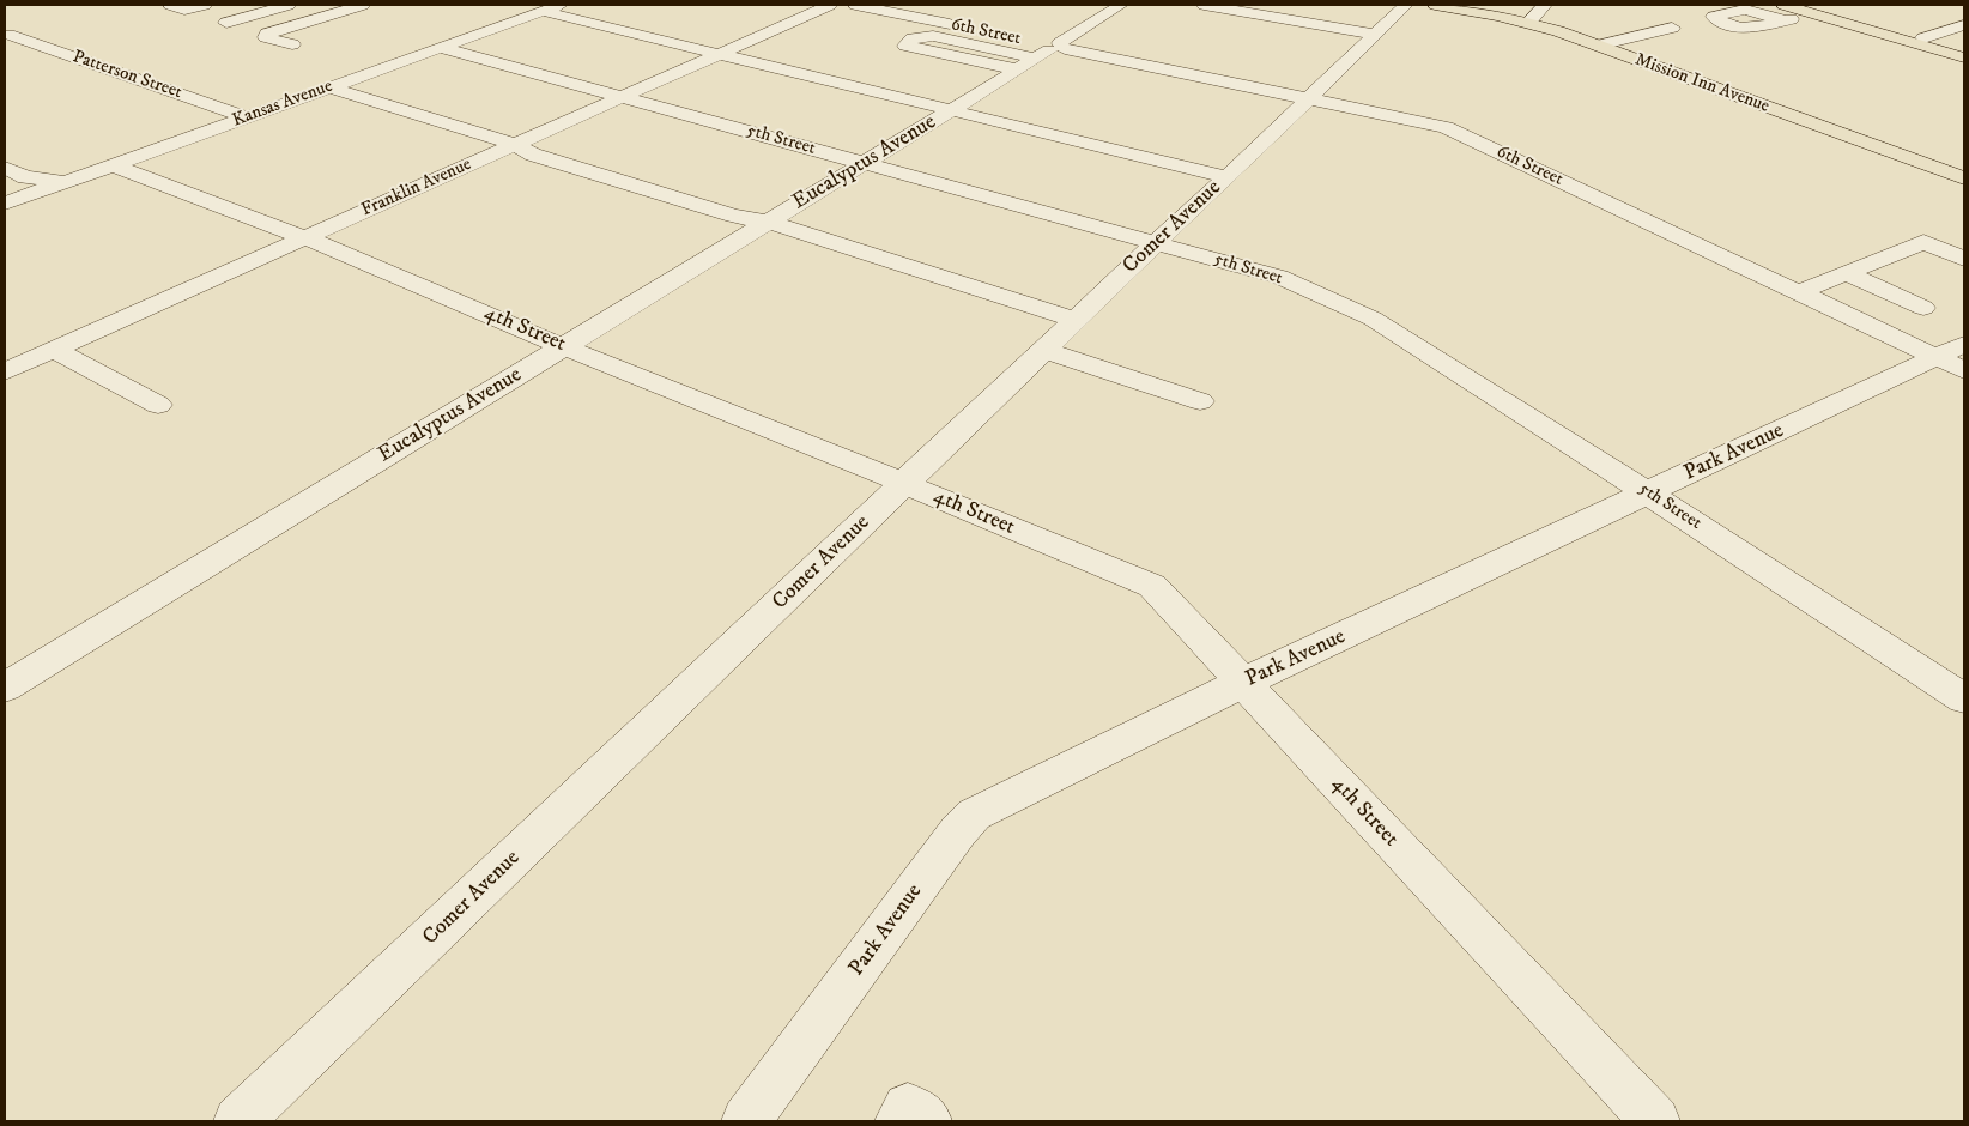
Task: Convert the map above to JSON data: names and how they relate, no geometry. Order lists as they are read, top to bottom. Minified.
{"streets":{"main road":["Mission Inn Avenue"],"street":["6th Street","Patterson Street","Kansas Avenue","5th Street","Eucalyptus Avenue","Franklin Avenue","Comer Avenue","4th Street","Park Avenue"]},"crossings":[["6th Street","Eucalyptus Avenue"],["6th Street","Comer Avenue"],["6th Street","Park Avenue"],["Patterson Street","Kansas Avenue"],["Kansas Avenue","5th Street"],["Kansas Avenue","4th Street"],["5th Street","Eucalyptus Avenue"],["5th Street","Franklin Avenue"],["5th Street","Comer Avenue"],["5th Street","Park Avenue"],["Eucalyptus Avenue","4th Street"],["Franklin Avenue","4th Street"],["Comer Avenue","4th Street"],["4th Street","Park Avenue"]]}
